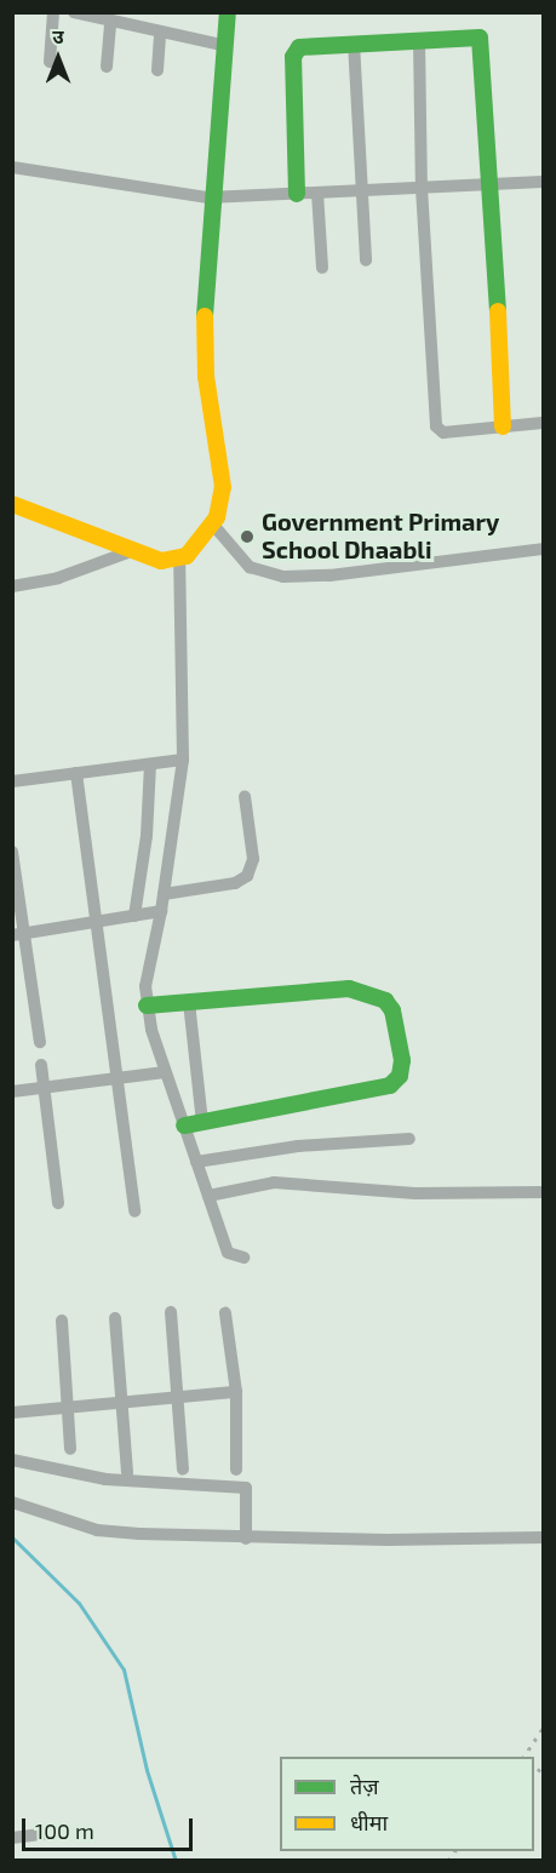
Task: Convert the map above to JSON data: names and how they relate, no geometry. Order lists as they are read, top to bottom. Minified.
{"places":["Government Primary School Dhaabli"],"legend":["तेज़","धीमा"],"scale_bar":"100 m","north":"top"}
